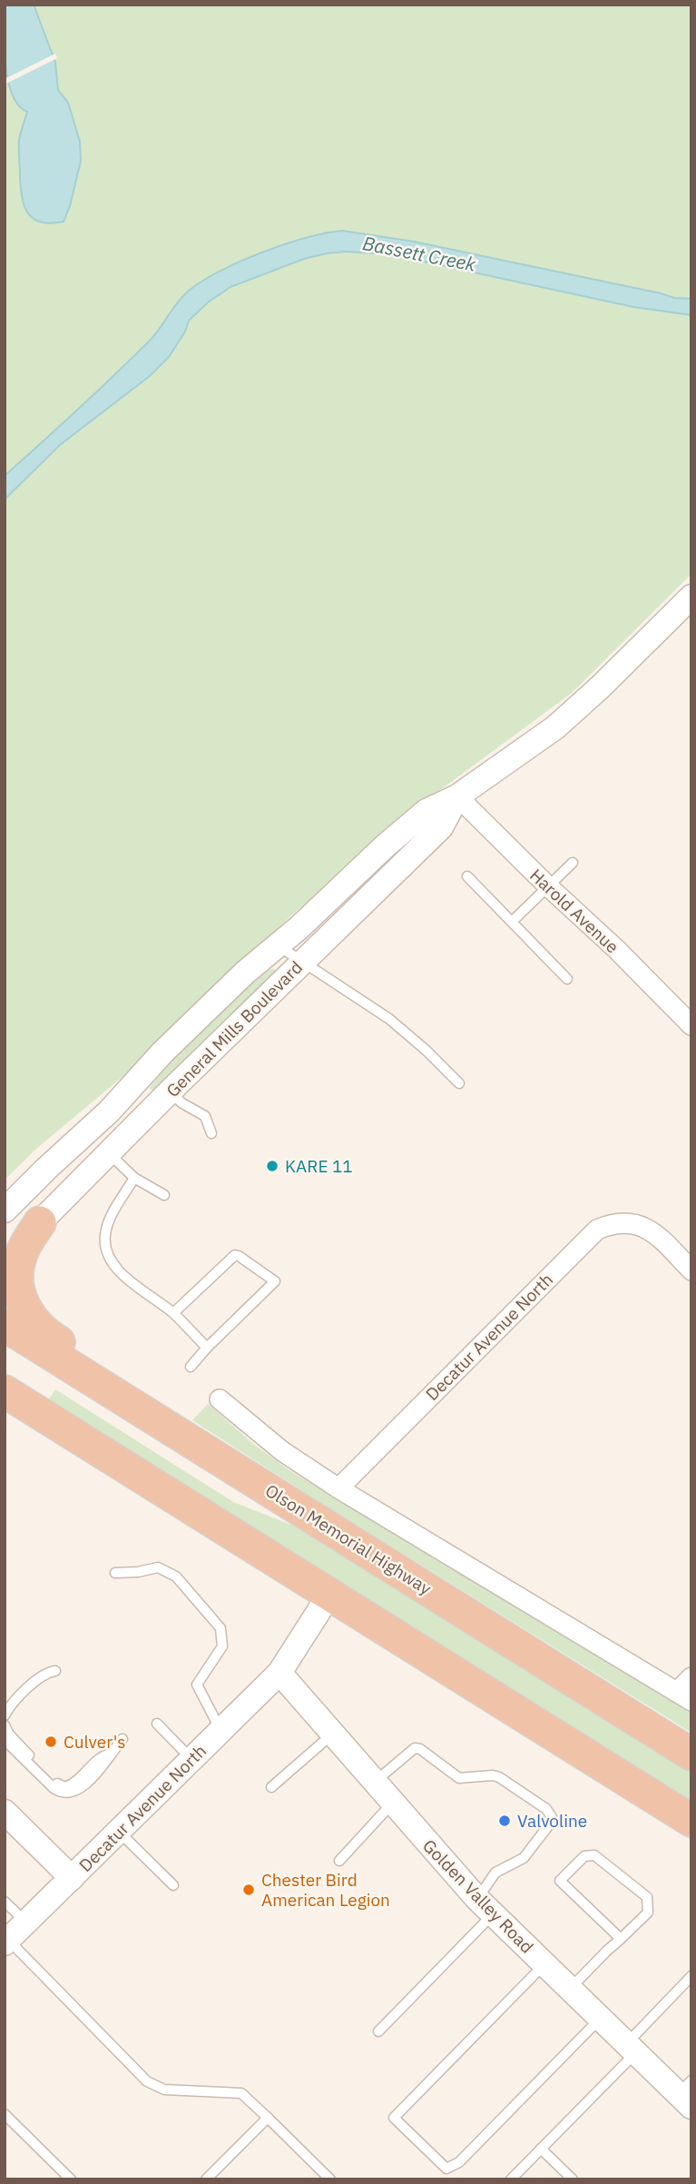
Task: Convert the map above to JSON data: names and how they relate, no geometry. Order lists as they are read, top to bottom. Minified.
{"streets":{"highway":["Olson Memorial Highway"],"street":["Harold Avenue","General Mills Boulevard","Decatur Avenue North","Golden Valley Road"]},"crossings":[["Harold Avenue","General Mills Boulevard"],["Decatur Avenue North","Golden Valley Road"]],"water":["Bassett Creek"],"places":["KARE 11","Culver's","Valvoline","Chester Bird American Legion"]}
